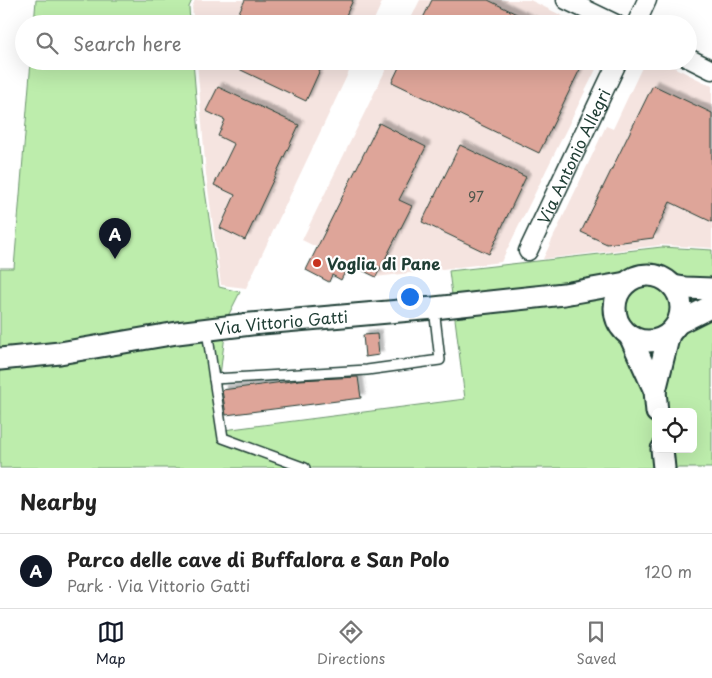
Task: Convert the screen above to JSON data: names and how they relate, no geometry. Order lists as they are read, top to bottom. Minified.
{"streets":{"street":["Via Antonio Allegri","Via Vittorio Gatti"]},"places":["Voglia di Pane"],"house_numbers":["97"],"page":{"search":"Search here","pins":"A","heading":"Nearby","list":[{"mark":"A","name":"Parco delle cave di Buffalora e San Polo","note":"Park · Via Vittorio Gatti","value":"120 m"}],"nav":["Map","Directions","Saved"]}}
